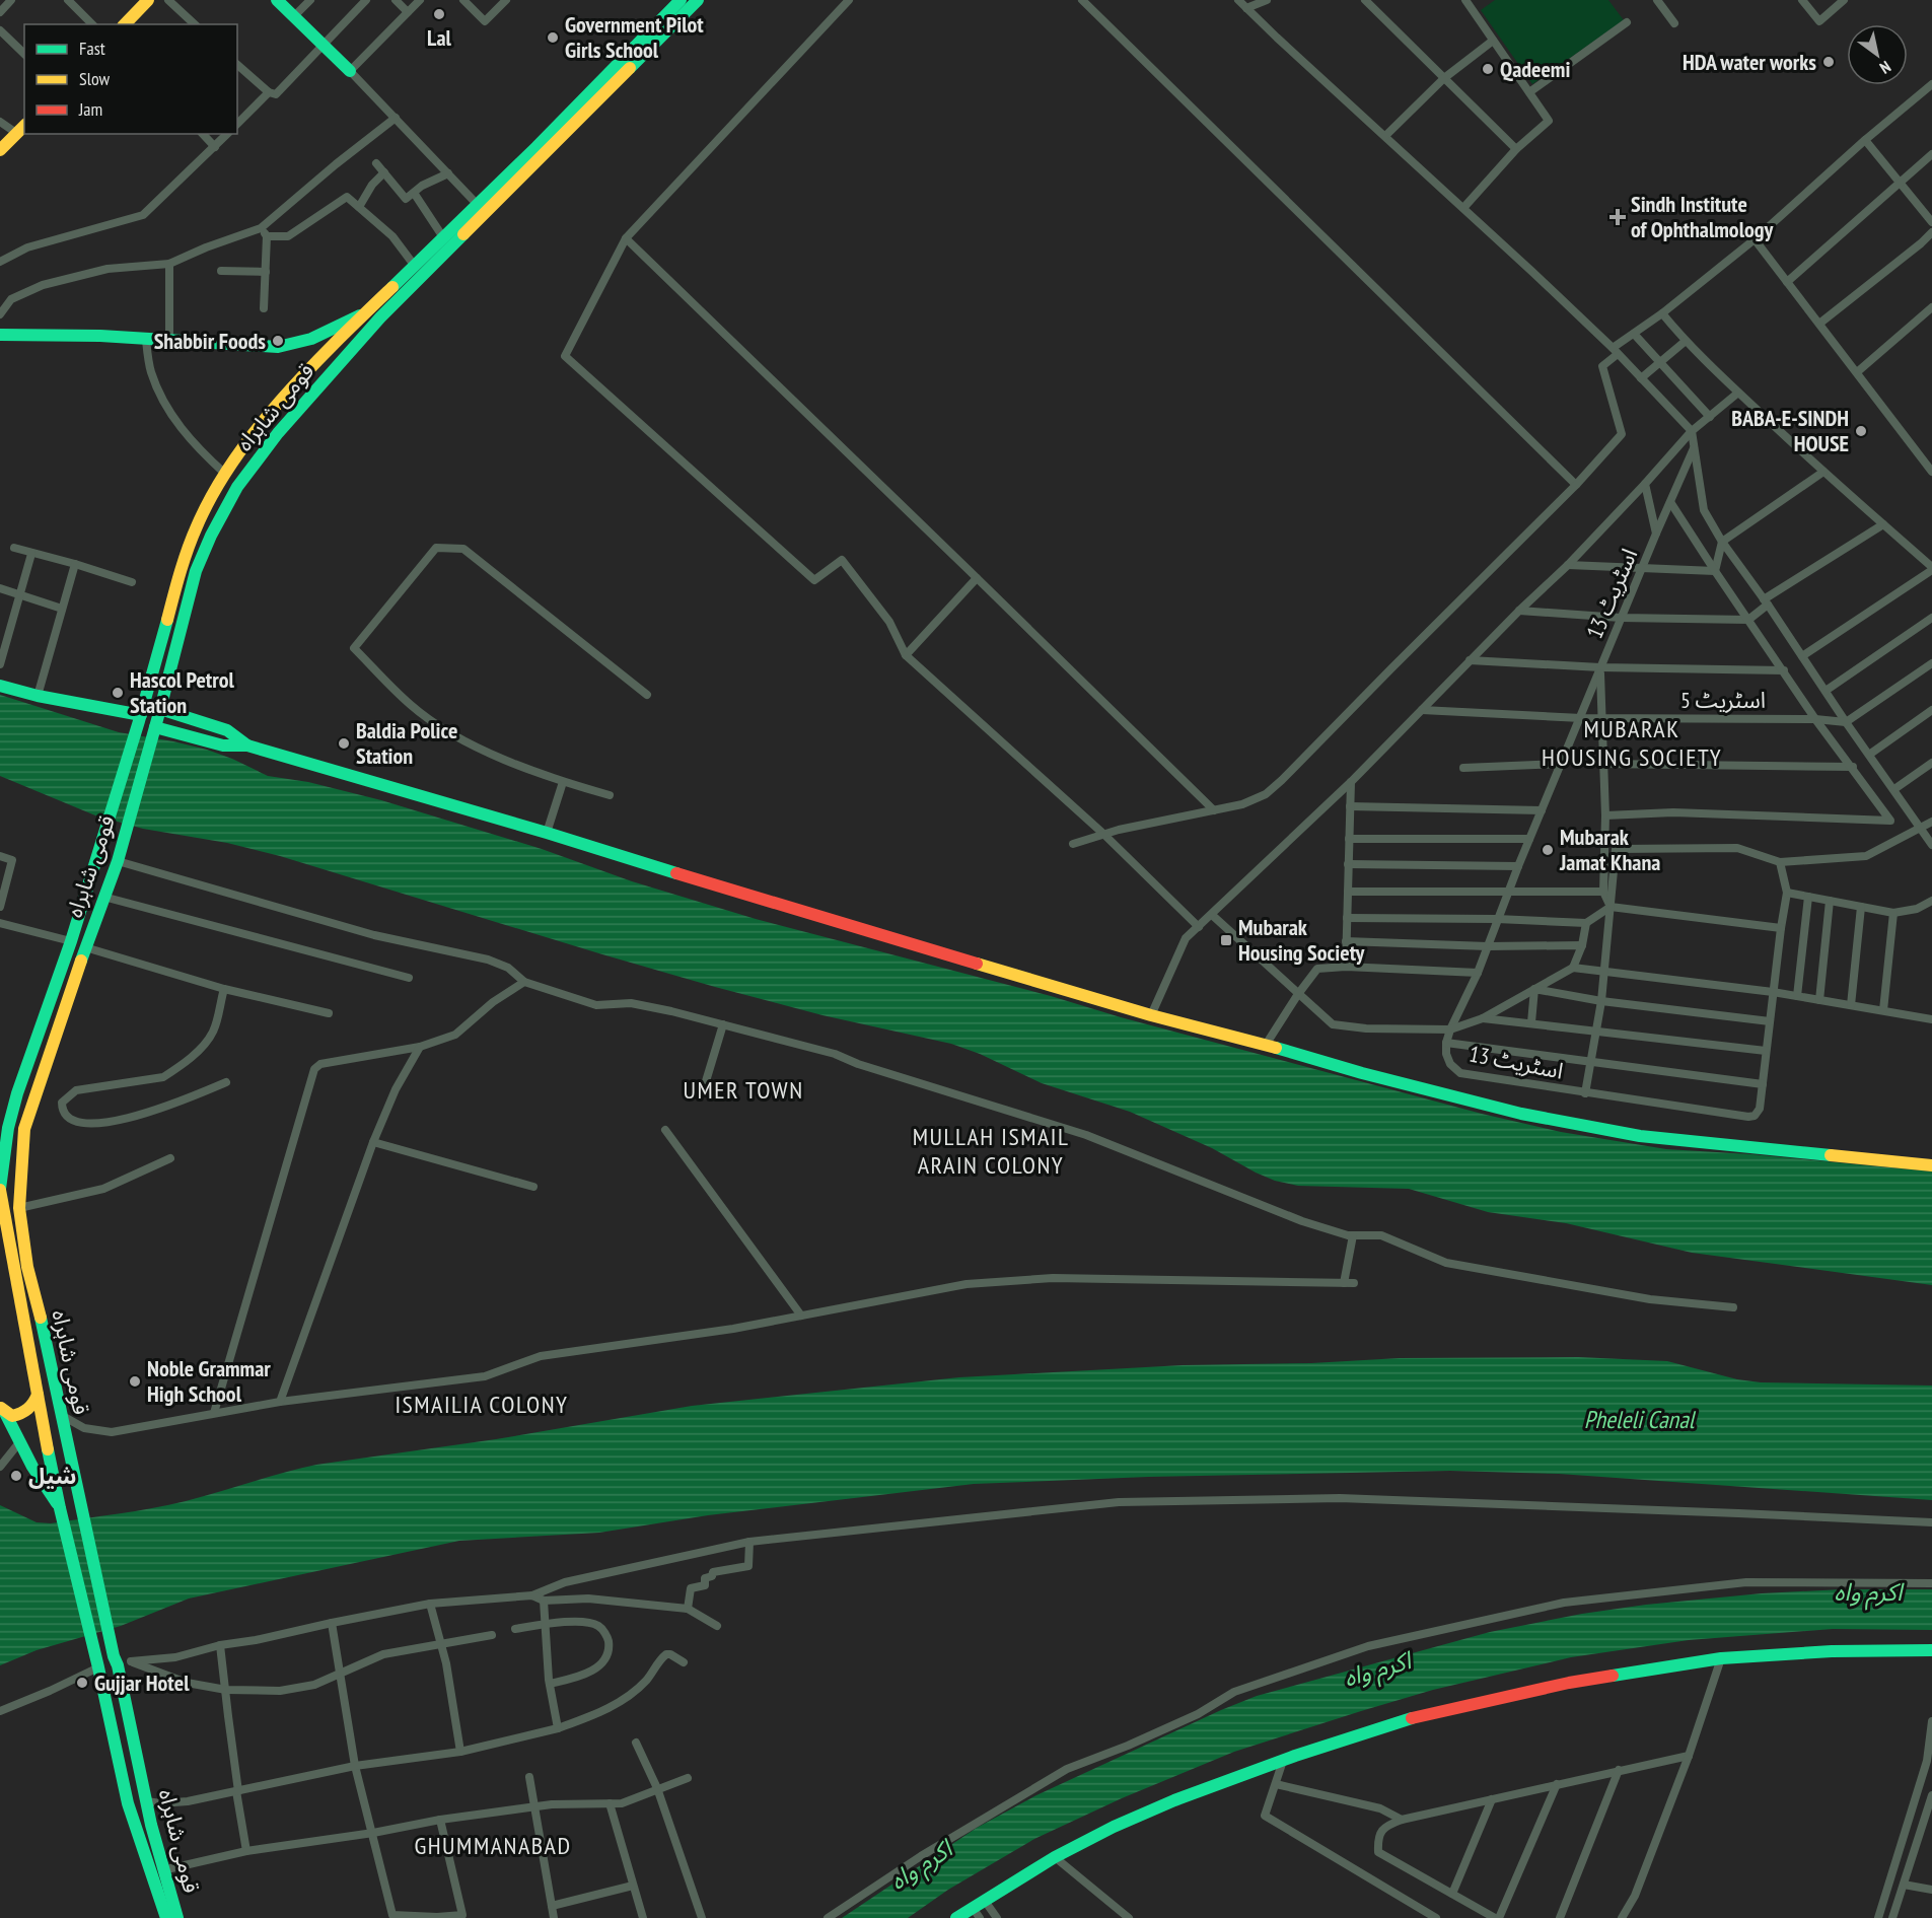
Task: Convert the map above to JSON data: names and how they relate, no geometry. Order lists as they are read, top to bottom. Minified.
{"streets":{"main road":["قومی شاہراہ"],"street":["اسٹریٹ 13","اسٹریٹ 5"]},"crossings":[["اسٹریٹ 13","اسٹریٹ 5"]],"districts":["MUBARAK HOUSING SOCIETY","UMER TOWN","MULLAH ISMAIL ARAIN COLONY","ISMAILIA COLONY","GHUMMANABAD"],"water":["Pheleli Canal","اکرم واہ"],"places":{"other":["Lal","Government Pilot Girls School","HDA water works","Qadeemi","Shabbir Foods","BABA-E-SINDH HOUSE","Hascol Petrol Station","Baldia Police Station","Mubarak Jamat Khana","Noble Grammar High School","شیل","Gujjar Hotel"],"health":["Sindh Institute of Ophthalmology"],"transit":["Mubarak Housing Society"]},"legend":["Fast","Slow","Jam"],"north":"bottom right"}
